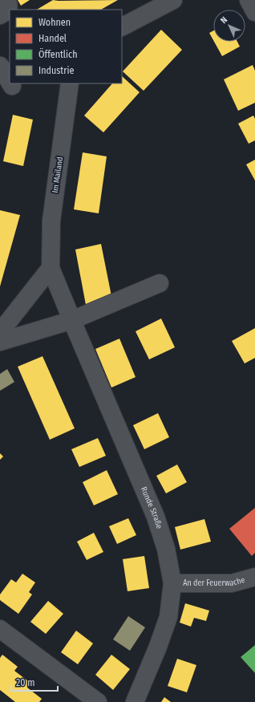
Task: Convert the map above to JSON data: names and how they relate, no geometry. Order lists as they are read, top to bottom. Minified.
{"streets":{"street":["Im Mailand","Runde Straße","An der Feuerwache"]},"crossings":[["Im Mailand","Runde Straße"],["Runde Straße","An der Feuerwache"]],"legend":["Wohnen","Handel","Öffentlich","Industrie"],"scale_bar":"20 m","north":"top left"}
